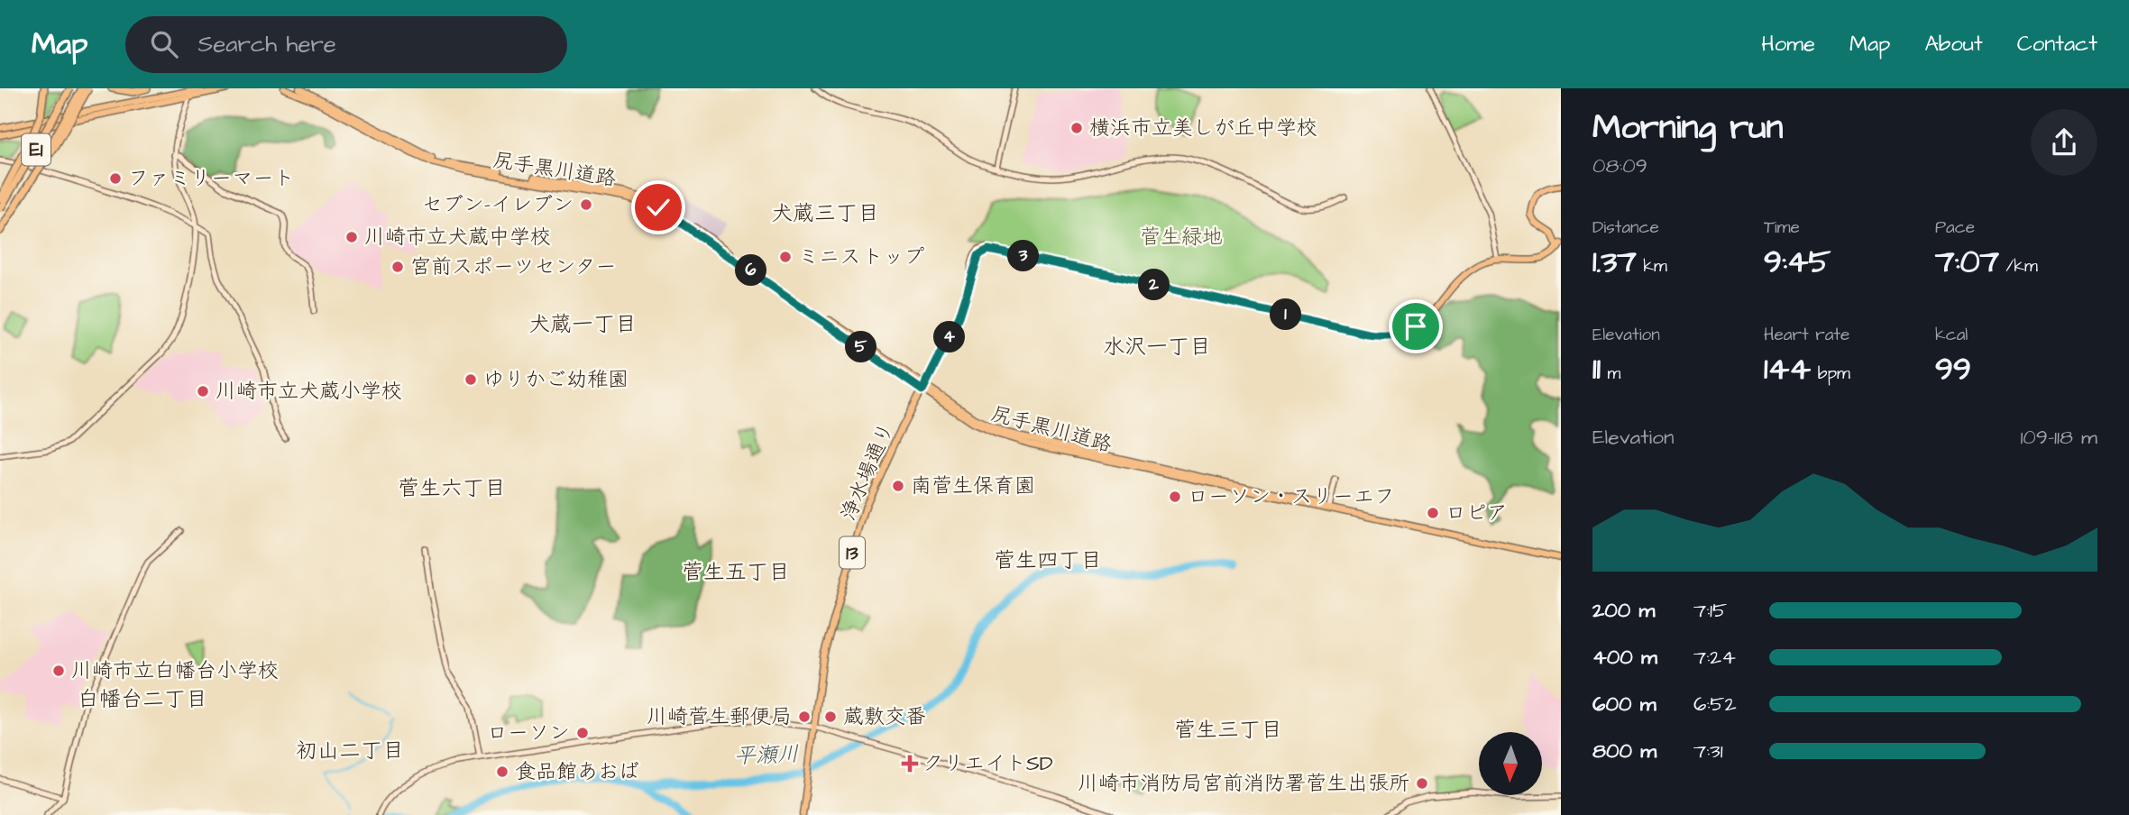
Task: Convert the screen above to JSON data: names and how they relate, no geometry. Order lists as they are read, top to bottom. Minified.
{"streets":{"highway":["E1"],"main road":["尻手黒川道路","浄水場通り","13"]},"crossings":[["尻手黒川道路","浄水場通り"],["浄水場通り","13"]],"districts":["犬蔵三丁目","犬蔵一丁目","水沢一丁目","菅生六丁目","菅生四丁目","菅生五丁目","白幡台二丁目","菅生三丁目","初山二丁目"],"water":["平瀬川"],"parks":["菅生緑地"],"places":{"other":["横浜市立美しが丘中学校","ファミリーマート","セブン-イレブン","川崎市立犬蔵中学校","ミニストップ","宮前スポーツセンター","ゆりかご幼稚園","川崎市立犬蔵小学校","南菅生保育園","ローソン・スリーエフ","ロピア","川崎市立白幡台小学校","川崎菅生郵便局","蔵敷交番","ローソン","食品館あおば","川崎市消防局宮前消防署菅生出張所"],"health":["クリエイトSD"]},"north":"bottom","page":{"header":"Map","search":"Search here","nav":["Home","Map","About","Contact"],"heading":["Morning run","08:09"],"stats":[["Distance","1.37 km"],["Time","9:45"],["Pace","7:07 /km"],["Elevation","11 m"],["Heart rate","144 bpm"],["kcal","99"]],"pins":["3","6","2","1","4","5"],"chart":["Elevation","109–118 m"],"list":[{"name":"200 m","note":"7:15"},{"name":"400 m","note":"7:24"},{"name":"600 m","note":"6:52"},{"name":"800 m","note":"7:31"}]}}
